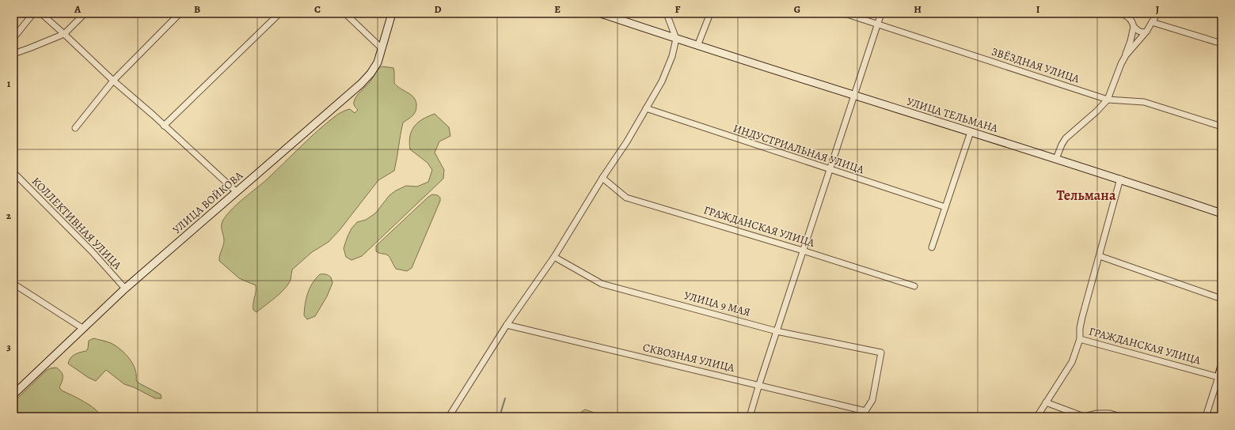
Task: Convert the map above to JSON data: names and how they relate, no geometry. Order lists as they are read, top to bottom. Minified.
{"streets":{"street":["ЗВЁЗДНАЯ УЛИЦА","УЛИЦА ТЕЛЬМАНА","ИНДУСТРИАЛЬНАЯ УЛИЦА","УЛИЦА ВОЙКОВА","КОЛЛЕКТИВНАЯ УЛИЦА","ГРАЖДАНСКАЯ УЛИЦА","УЛИЦА 9 МАЯ","СКВОЗНАЯ УЛИЦА"]},"crossings":[["УЛИЦА ВОЙКОВА","КОЛЛЕКТИВНАЯ УЛИЦА"],["УЛИЦА 9 МАЯ","СКВОЗНАЯ УЛИЦА"]],"districts":["Тельмана"],"grid":{"columns":["A","B","C","D","E","F","G","H","I","J"],"rows":["1","2","3"]}}
